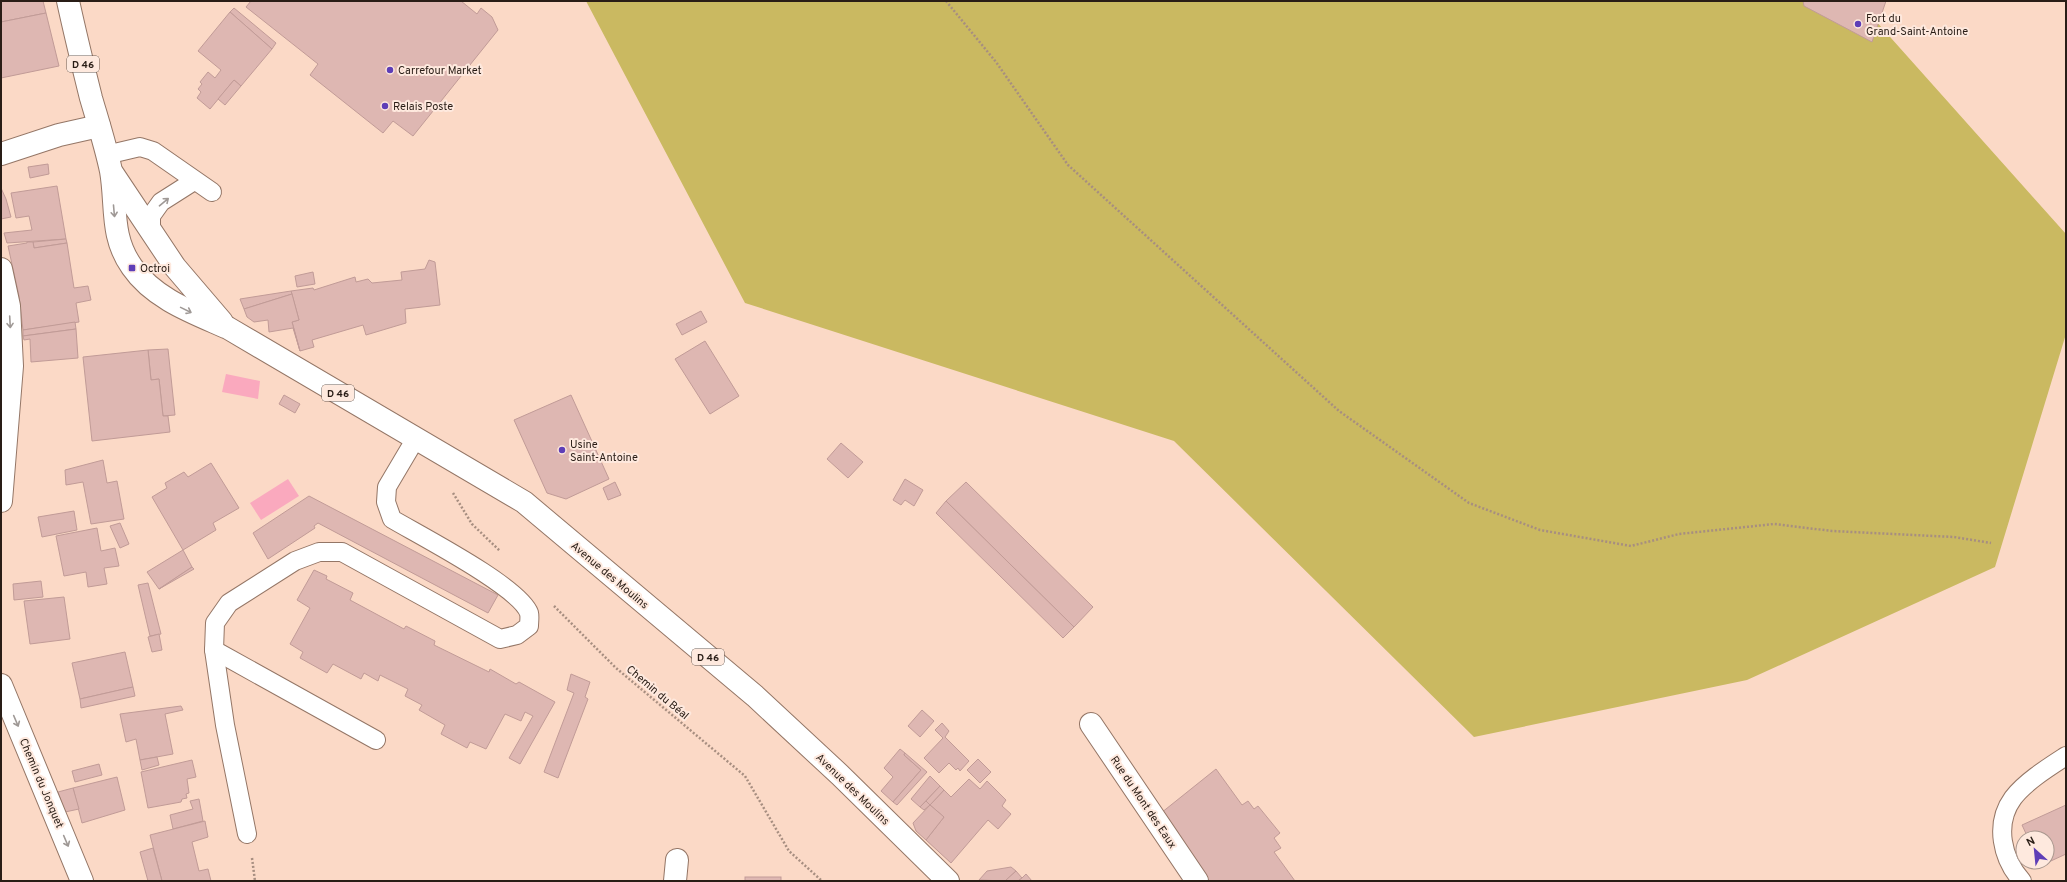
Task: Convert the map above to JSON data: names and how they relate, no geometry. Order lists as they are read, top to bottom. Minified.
{"streets":{"main road":["D 46","Avenue des Moulins","Chemin du Jonquet","Rue du Mont des Eaux"],"path":["Chemin du Béal"]},"one_way":["Chemin du Jonquet"],"places":{"other":["Fort du Grand-Saint-Antoine","Carrefour Market","Relais Poste","Usine Saint-Antoine"],"transit":["Octroi"]},"north":"top left"}
